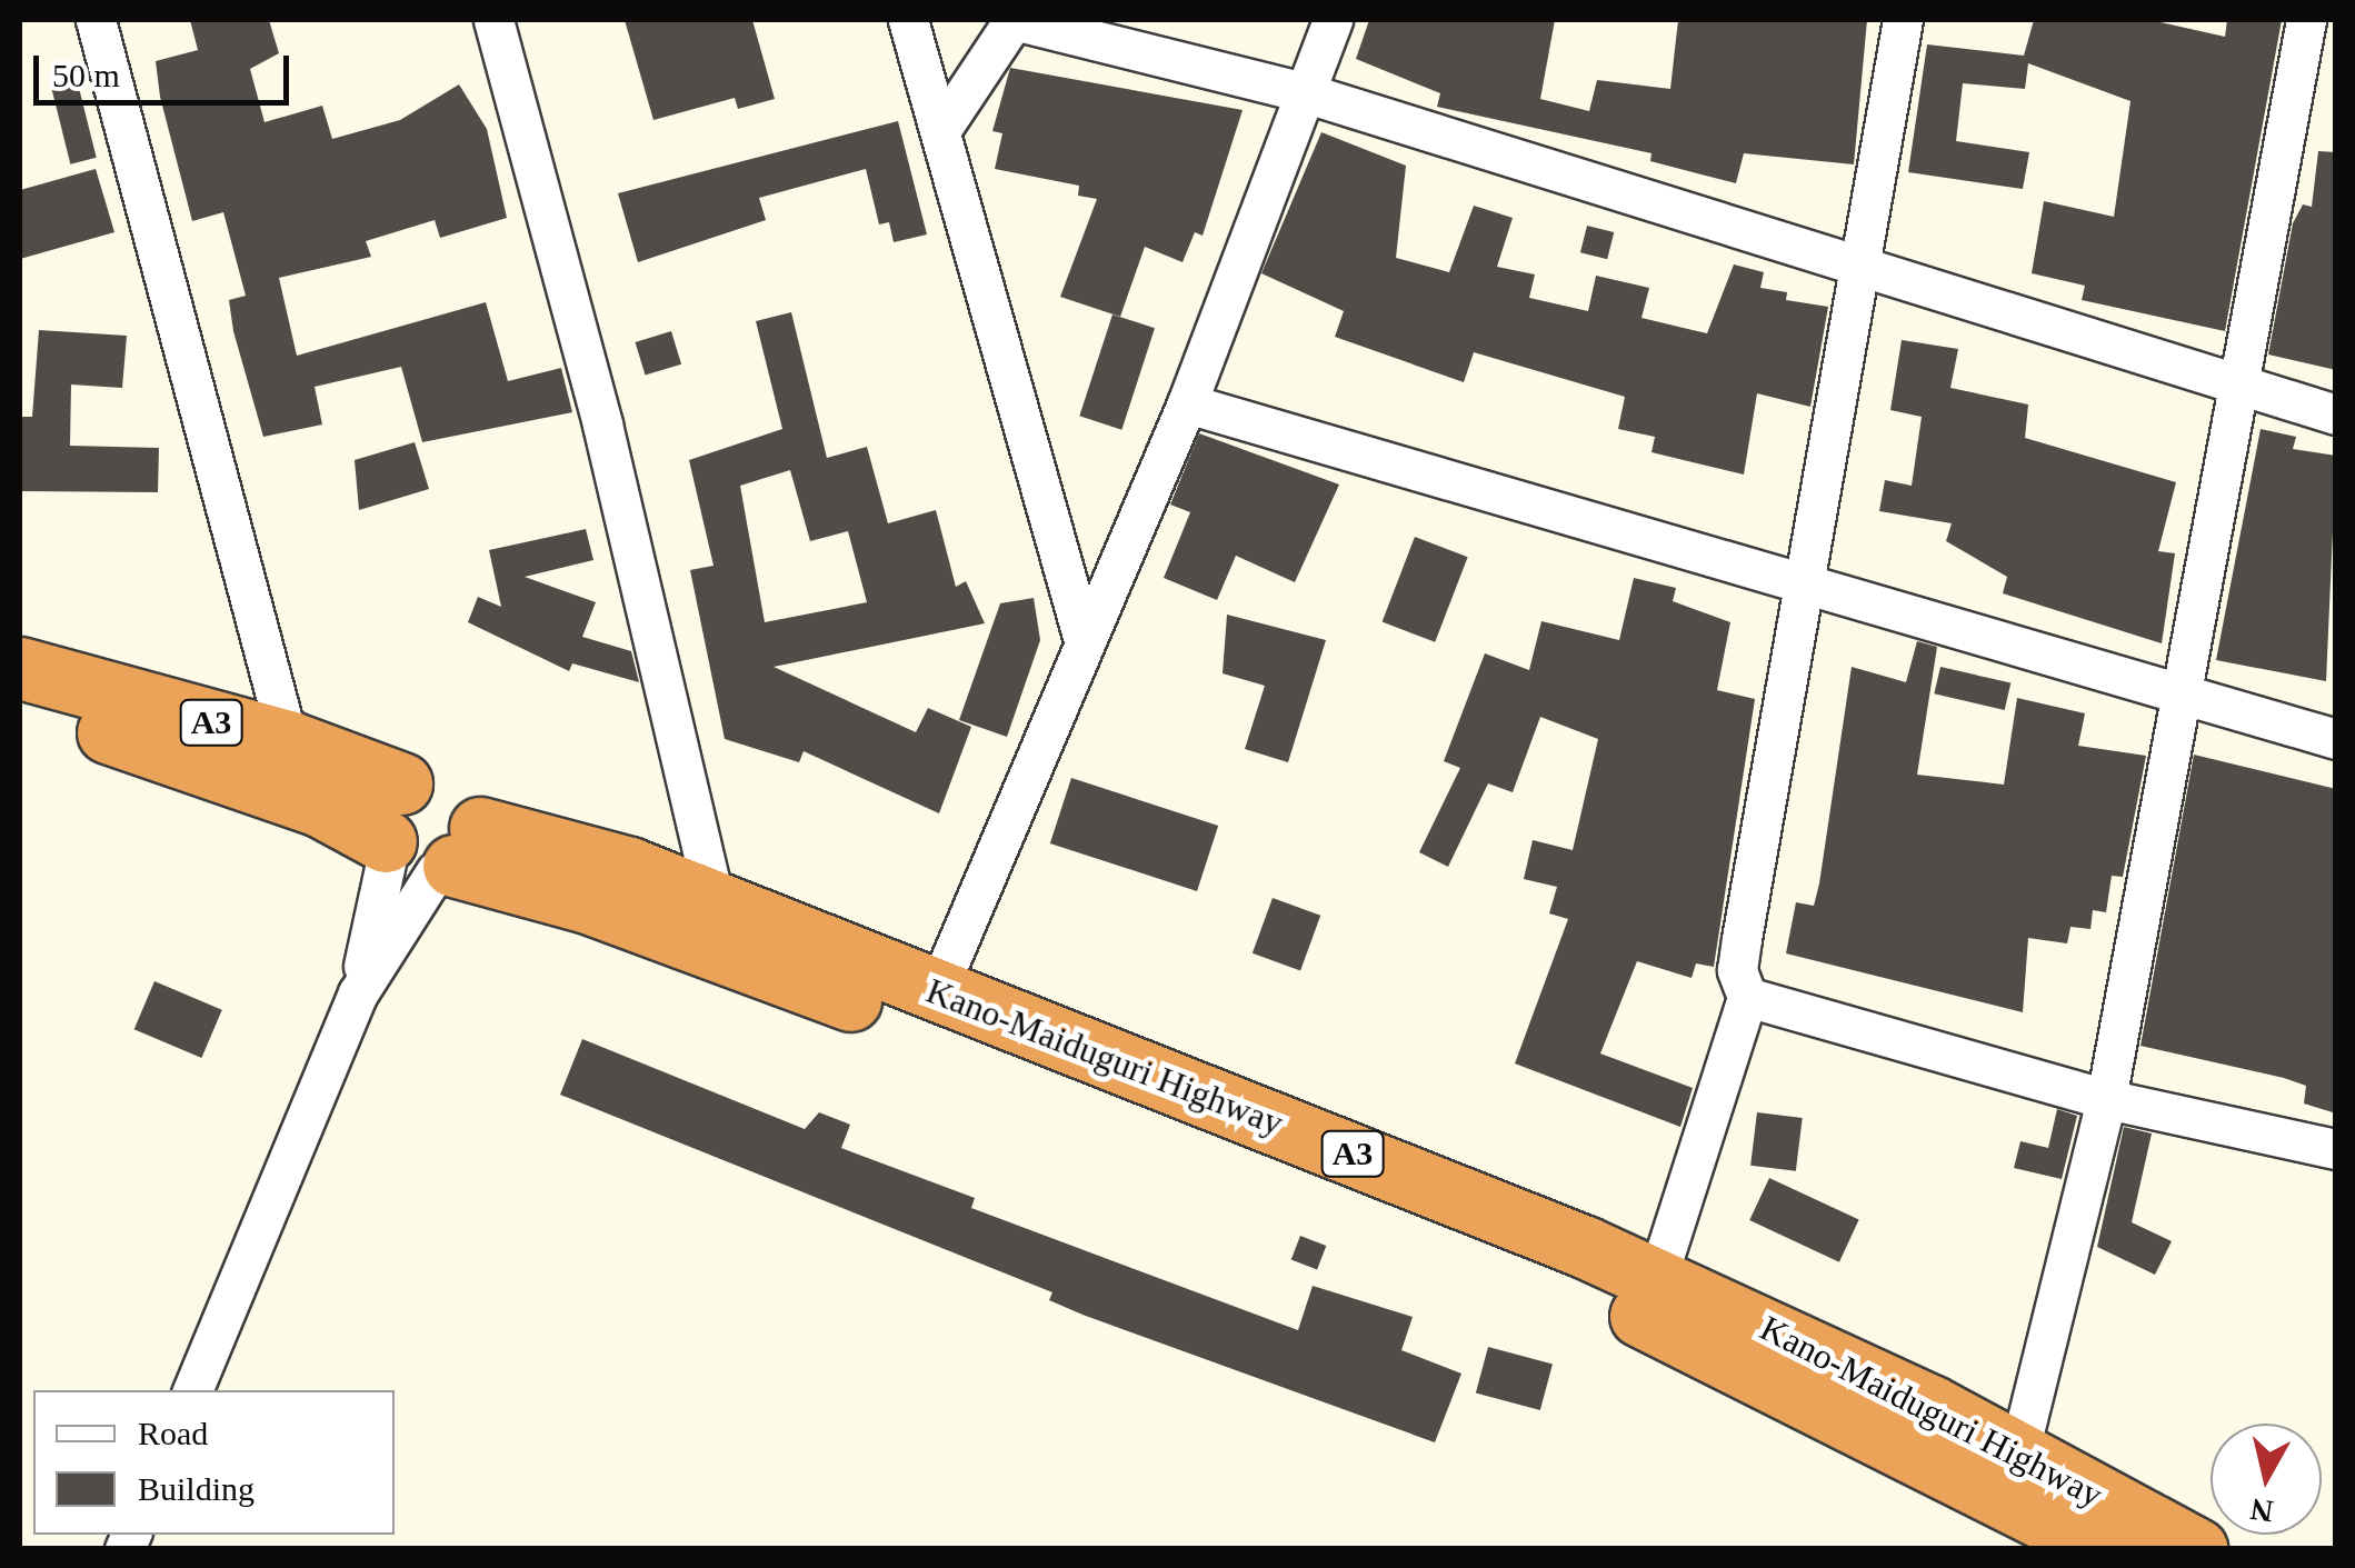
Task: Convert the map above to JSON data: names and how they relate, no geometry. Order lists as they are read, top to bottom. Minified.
{"streets":{"highway":["A3","Kano-Maiduguri Highway"]},"legend":["Road","Building"],"scale_bar":"50 m","north":"bottom"}
